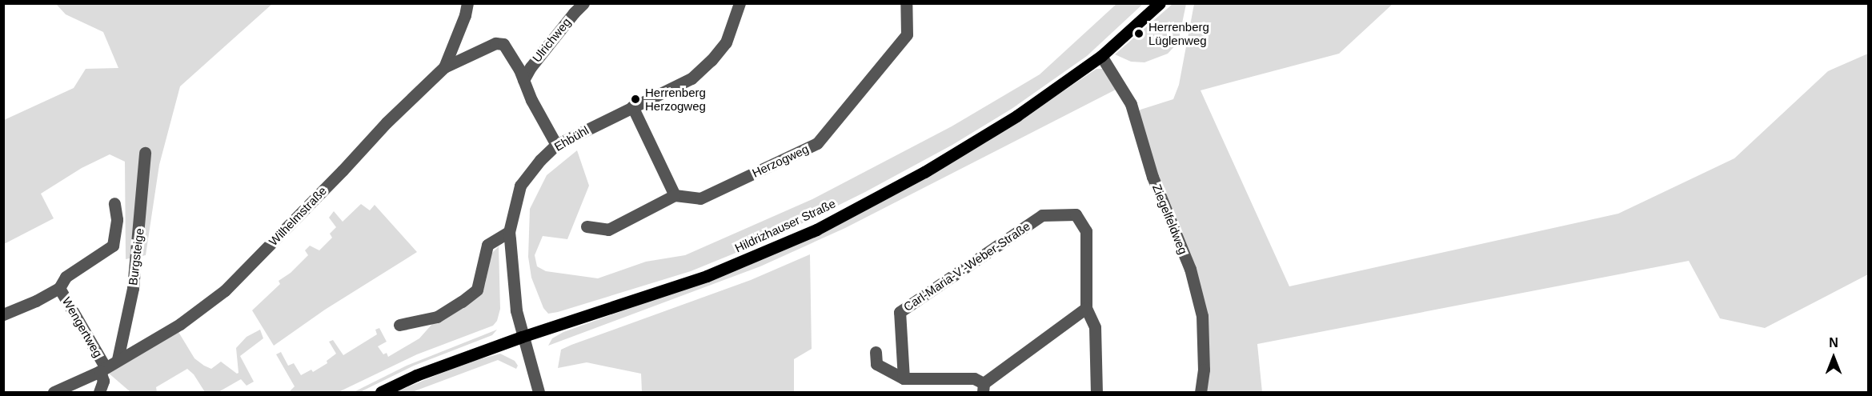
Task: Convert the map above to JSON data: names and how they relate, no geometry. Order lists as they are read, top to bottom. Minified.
{"streets":{"main road":["Hildrizhauser Straße"],"street":["Ulrichweg","Ehbühl","Herzogweg","Wilhelmstraße","Ziegelfeldweg","Burgsteige","Carl-Maria-V.-Weber-Straße","Wengertweg"]},"crossings":[["Ulrichweg","Wilhelmstraße"],["Ehbühl","Hildrizhauser Straße"],["Wilhelmstraße","Burgsteige"],["Wilhelmstraße","Wengertweg"],["Ziegelfeldweg","Hildrizhauser Straße"]],"places":["Herrenberg Lüglenweg","Herrenberg Herzogweg"],"north":"top"}
